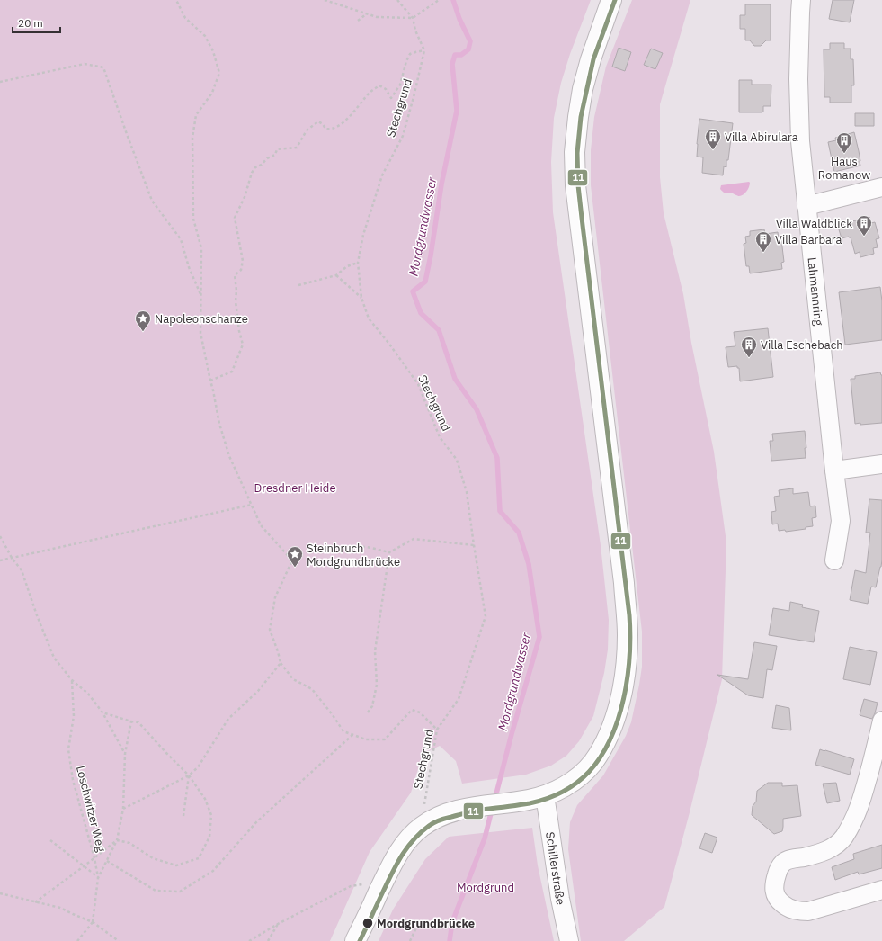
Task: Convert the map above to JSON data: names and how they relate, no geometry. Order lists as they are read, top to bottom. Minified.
{"streets":{"street":["Lahmannring","Schillerstraße"],"path":["Stechgrund","Loschwitzer Weg"]},"water":["Mordgrundwasser"],"parks":["Dresdner Heide","Mordgrund"],"places":{"building":["Villa Abirulara","Haus Romanow","Villa Waldblick","Villa Barbara","Villa Eschebach"],"place":["Napoleonschanze","Steinbruch Mordgrundbrücke"],"other":["Mordgrundbrücke"]},"lines":["transit line 11"],"scale_bar":"20 m"}
